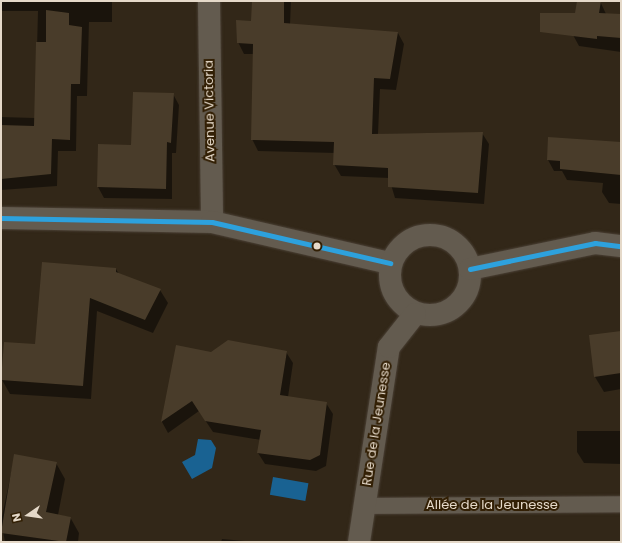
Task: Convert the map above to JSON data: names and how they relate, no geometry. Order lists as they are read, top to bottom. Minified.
{"streets":{"street":["Avenue Victoria","Rue de la Jeunesse"],"lane":["Allée de la Jeunesse"]},"crossings":[["Rue de la Jeunesse","Allée de la Jeunesse"]],"north":"left"}
